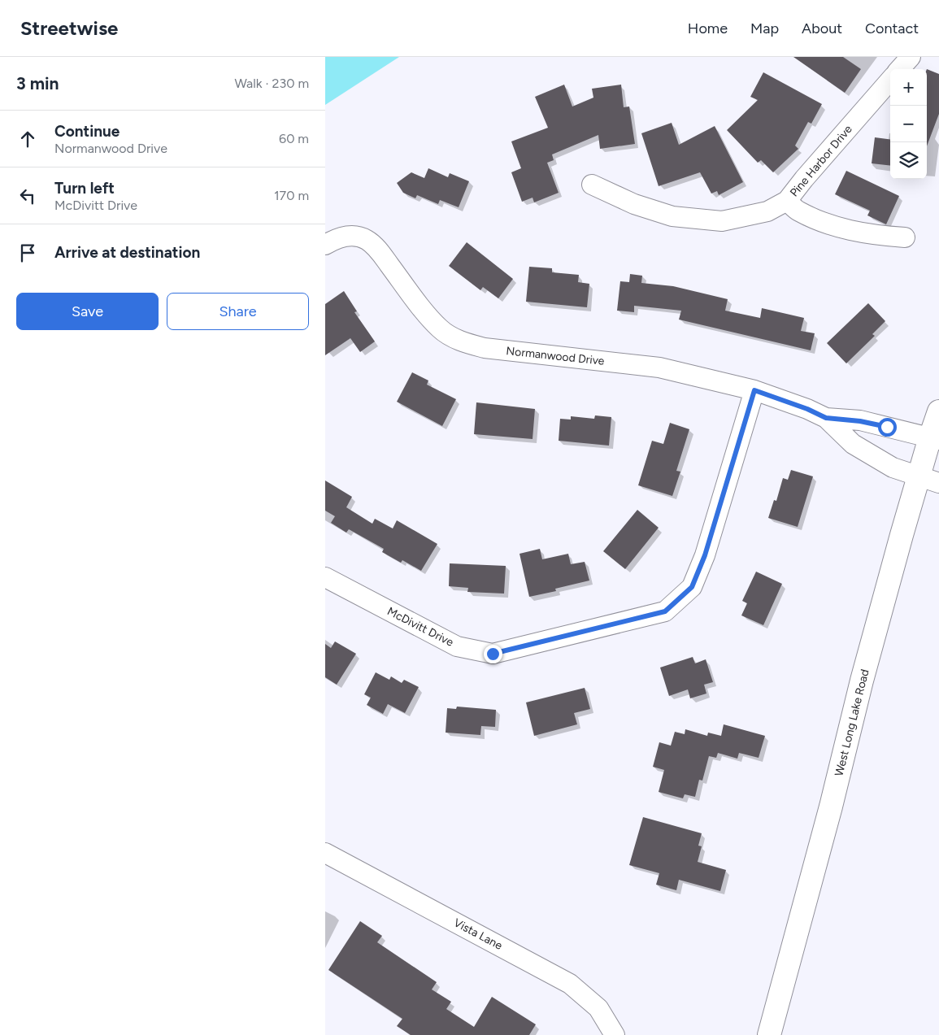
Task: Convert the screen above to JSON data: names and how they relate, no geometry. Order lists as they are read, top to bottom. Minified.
{"streets":{"main road":["West Long Lake Road"],"street":["Pine Harbor Drive","Normanwood Drive","McDivitt Drive","Vista Lane"]},"crossings":[["Normanwood Drive","McDivitt Drive"],["Normanwood Drive","West Long Lake Road"]],"page":{"header":"Streetwise","nav":["Home","Map","About","Contact"],"heading":["3 min","Walk · 230 m"],"map_buttons":["+","−"],"list":[["Continue","Normanwood Drive","60 m"],["Turn left","McDivitt Drive","170 m"],"Arrive at destination"],"buttons":["Save","Share"]}}
